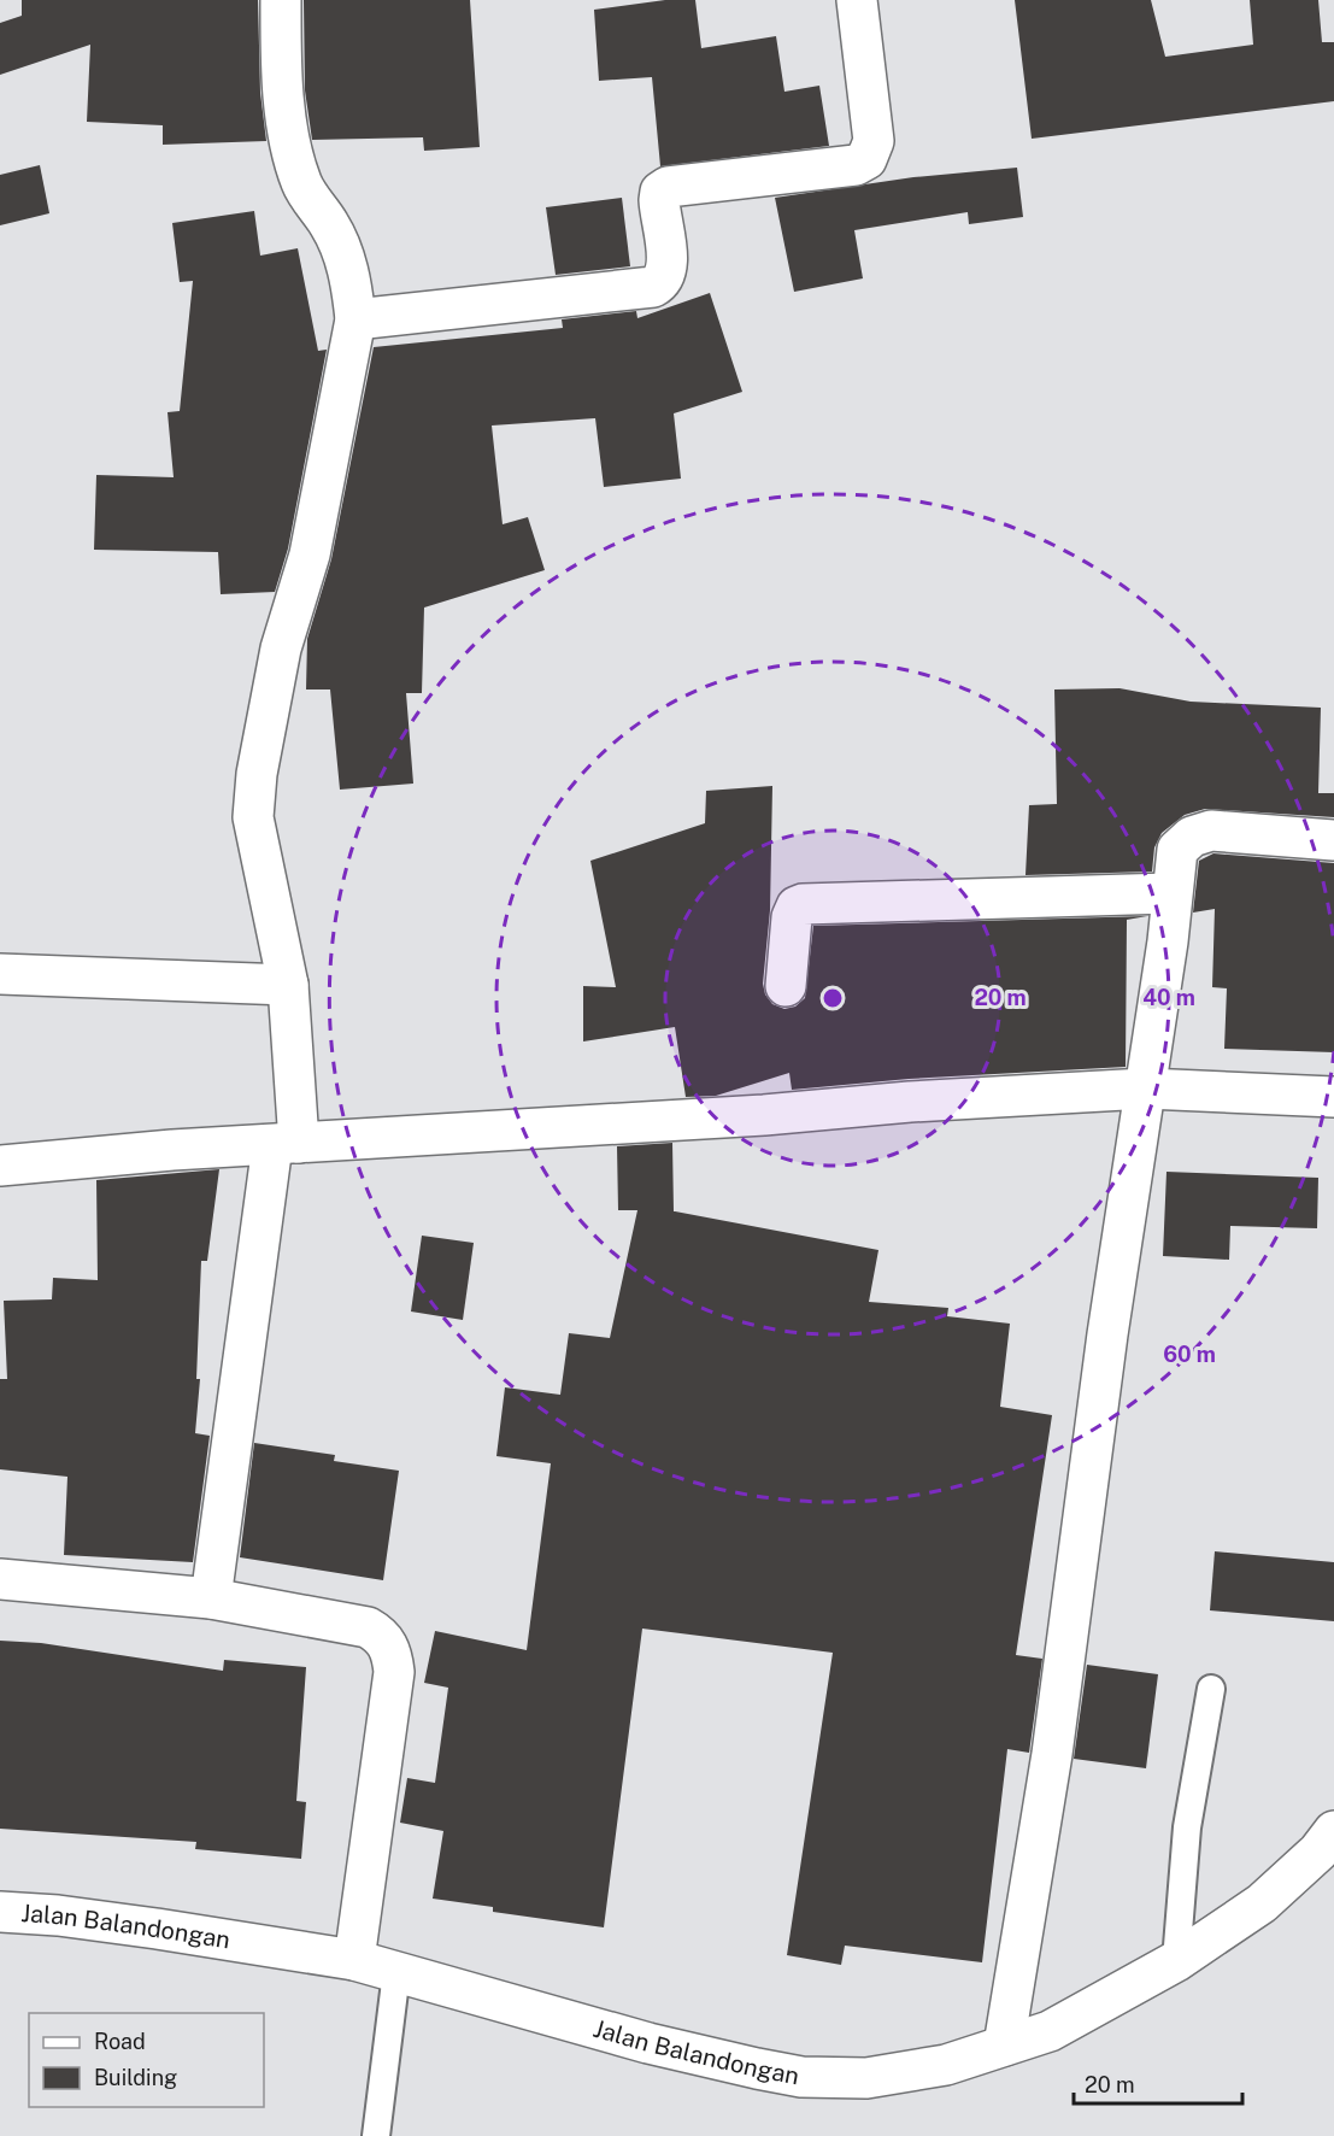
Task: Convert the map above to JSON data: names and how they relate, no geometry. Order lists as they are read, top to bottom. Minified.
{"streets":{"street":["Jalan Balandongan"]},"legend":["Road","Building"],"scale_bar":"20 m","rings":["20 m","40 m","60 m"]}
